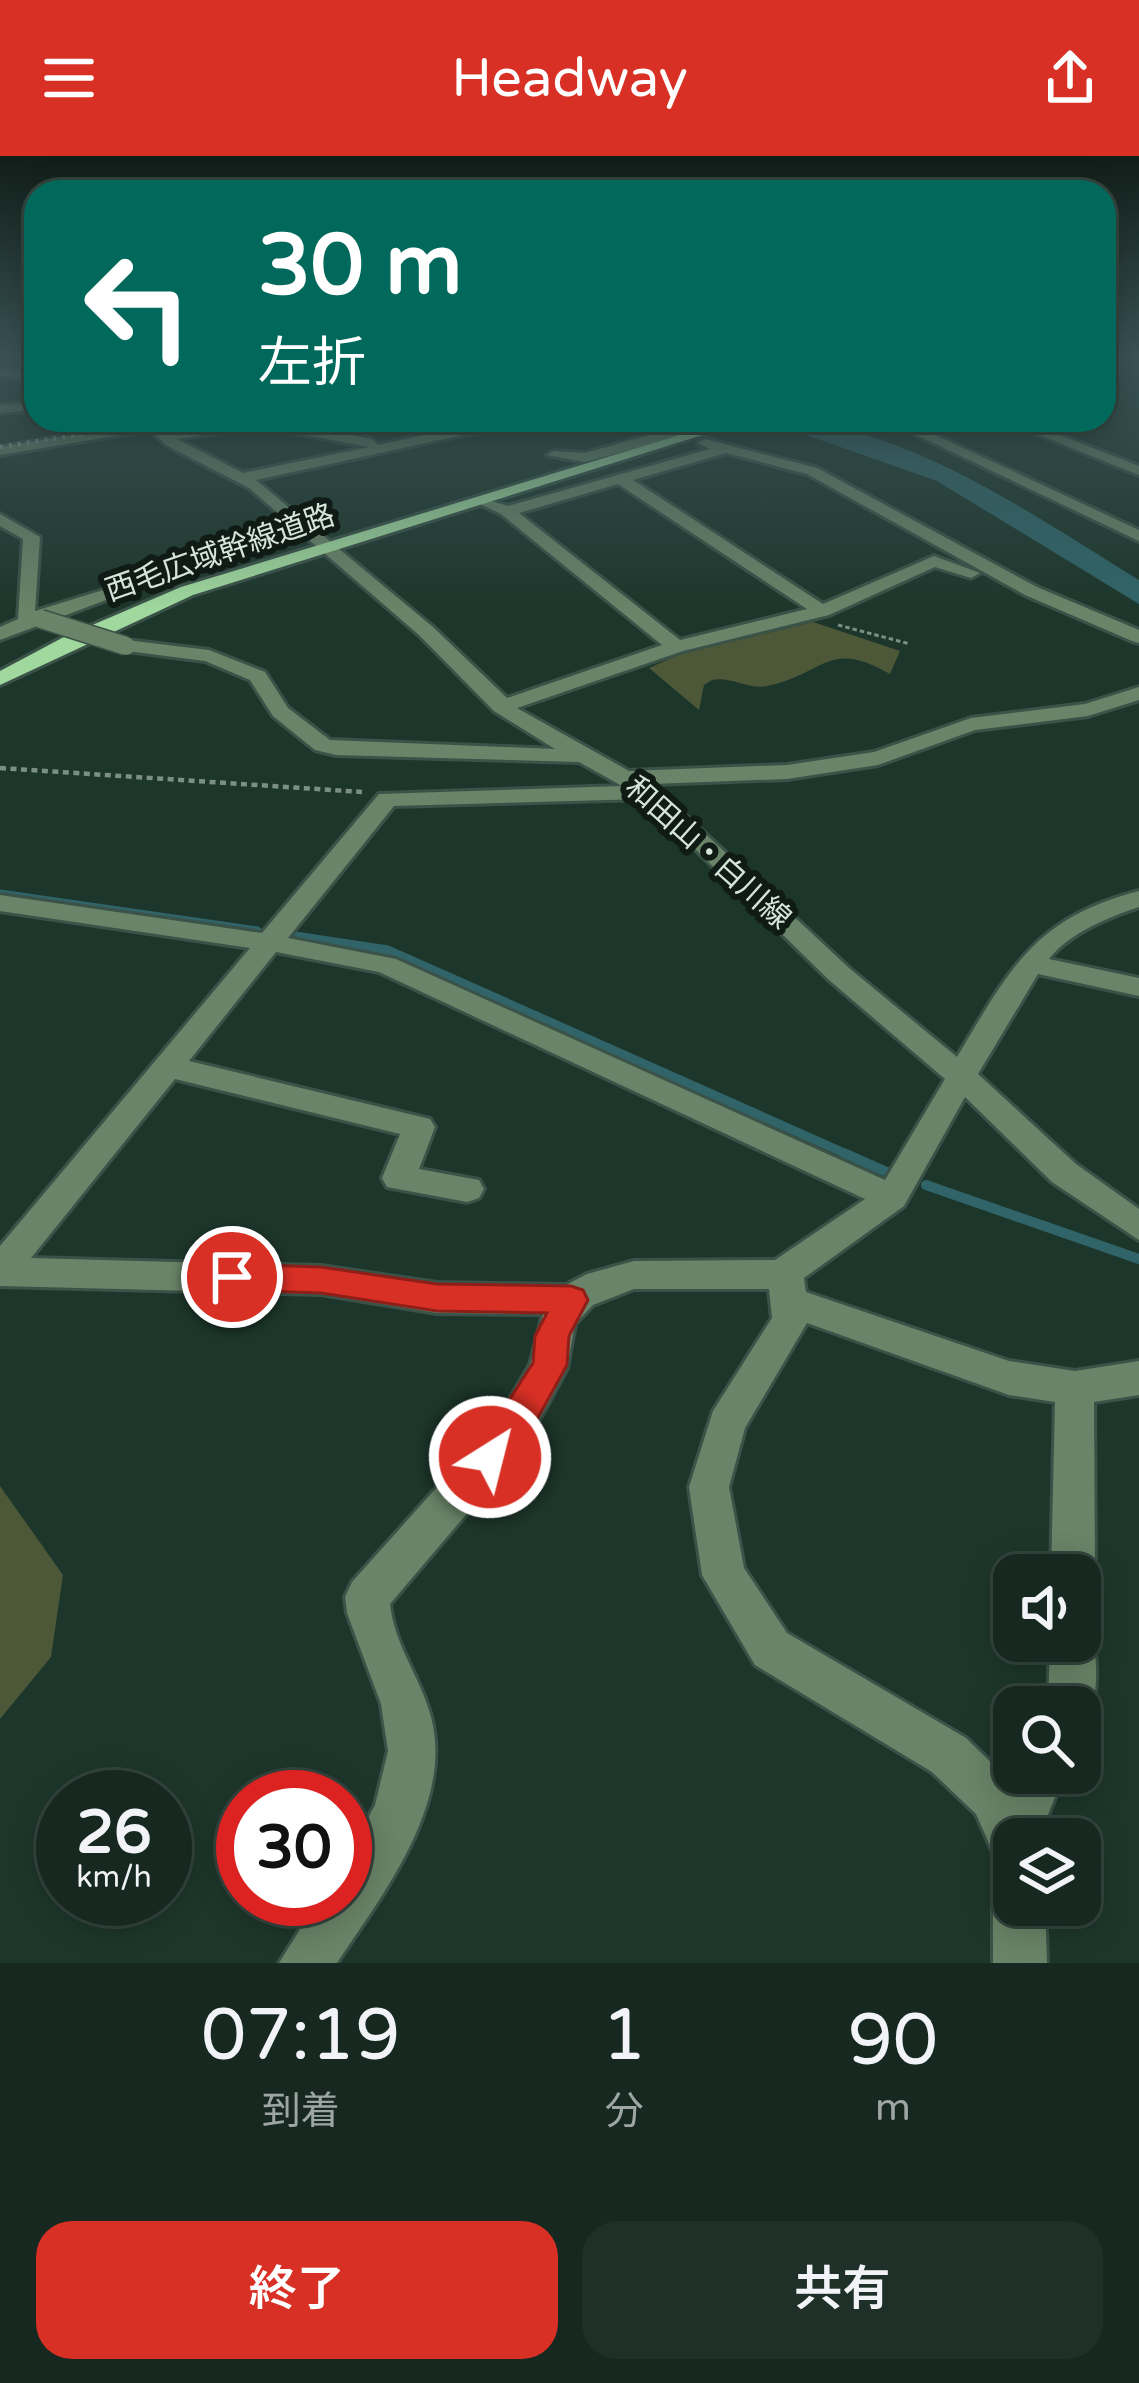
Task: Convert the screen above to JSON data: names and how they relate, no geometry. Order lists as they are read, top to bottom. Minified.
{"streets":{"main road":["西毛広域幹線道路"],"street":["和田山・白川線"]},"crossings":[["西毛広域幹線道路","和田山・白川線"]],"page":{"header":"Headway","turn":["30 m","左折"],"speed":"26 km/h","limit":"30","eta":["07:19","到着","1","分","90","m"],"buttons":["終了","共有"]}}
